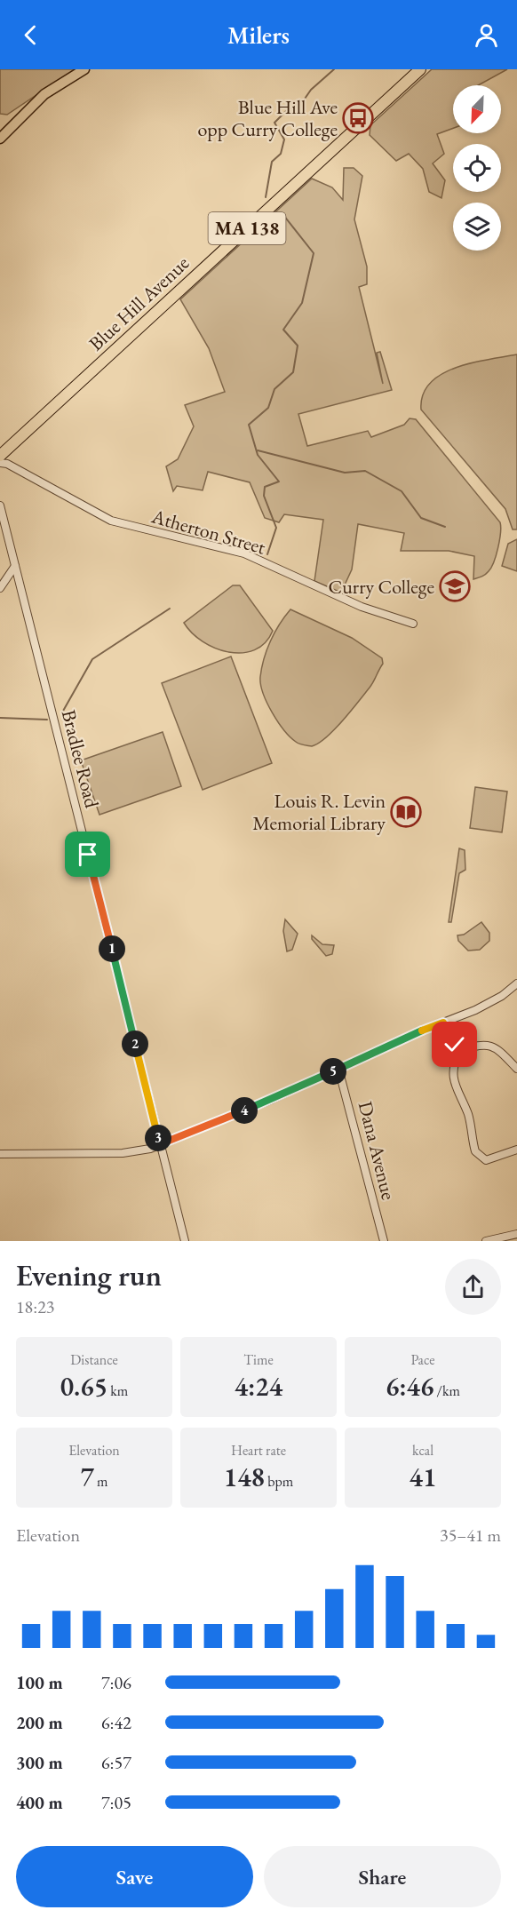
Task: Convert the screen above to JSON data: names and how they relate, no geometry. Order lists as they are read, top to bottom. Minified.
{"streets":{"highway":["MA 138","Blue Hill Avenue"],"street":["Atherton Street","Bradlee Road","Dana Avenue"]},"places":{"bus stop":["Blue Hill Ave opp Curry College"],"school or university":["Curry College"],"library":["Louis R. Levin Memorial Library"]},"north":"bottom left","page":{"header":"Milers","pins":["1","2","5","4","3"],"heading":["Evening run","18:23"],"stats":[["Distance","0.65 km"],["Time","4:24"],["Pace","6:46 /km"],["Elevation","7 m"],["Heart rate","148 bpm"],["kcal","41"]],"chart":["Elevation","35–41 m"],"list":[{"name":"100 m","note":"7:06"},{"name":"200 m","note":"6:42"},{"name":"300 m","note":"6:57"},{"name":"400 m","note":"7:05"}],"buttons":["Save","Share"]}}
